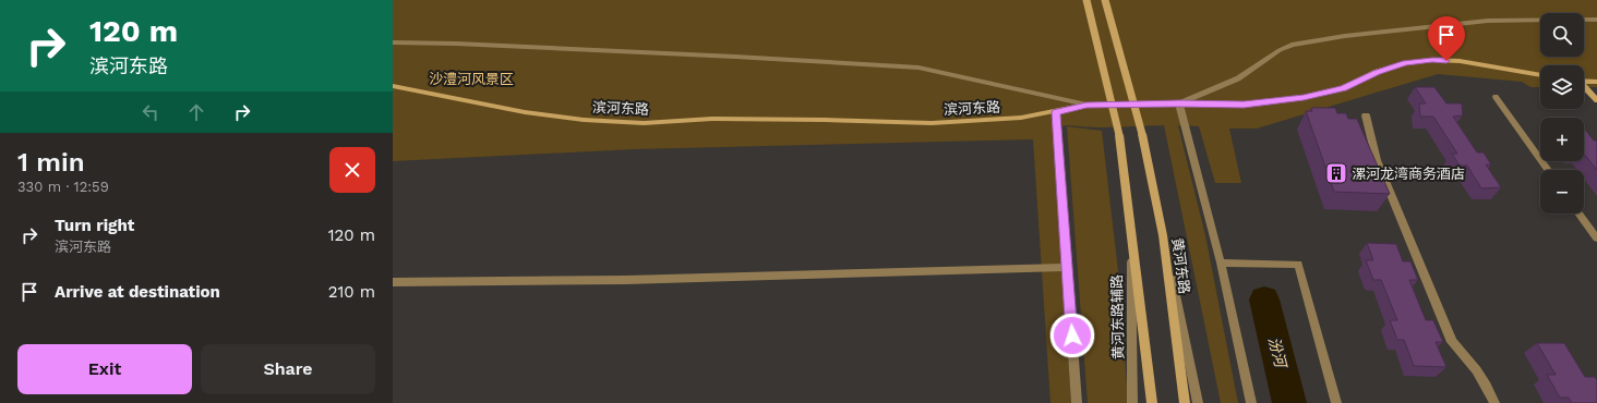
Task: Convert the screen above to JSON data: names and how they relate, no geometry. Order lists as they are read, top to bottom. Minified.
{"streets":{"street":["滨河东路","黄河东路","黄河东路辅路"]},"water":["汾河"],"parks":["沙澧河风景区"],"places":{"building":["漯河龙湾商务酒店"]},"page":{"turn":["120 m","滨河东路"],"map_buttons":["+","−"],"heading":["1 min","330 m · 12:59"],"list":[{"name":"Turn right","note":"滨河东路","value":"120 m"},{"name":"Arrive at destination","value":"210 m"}],"buttons":["Exit","Share"]}}
